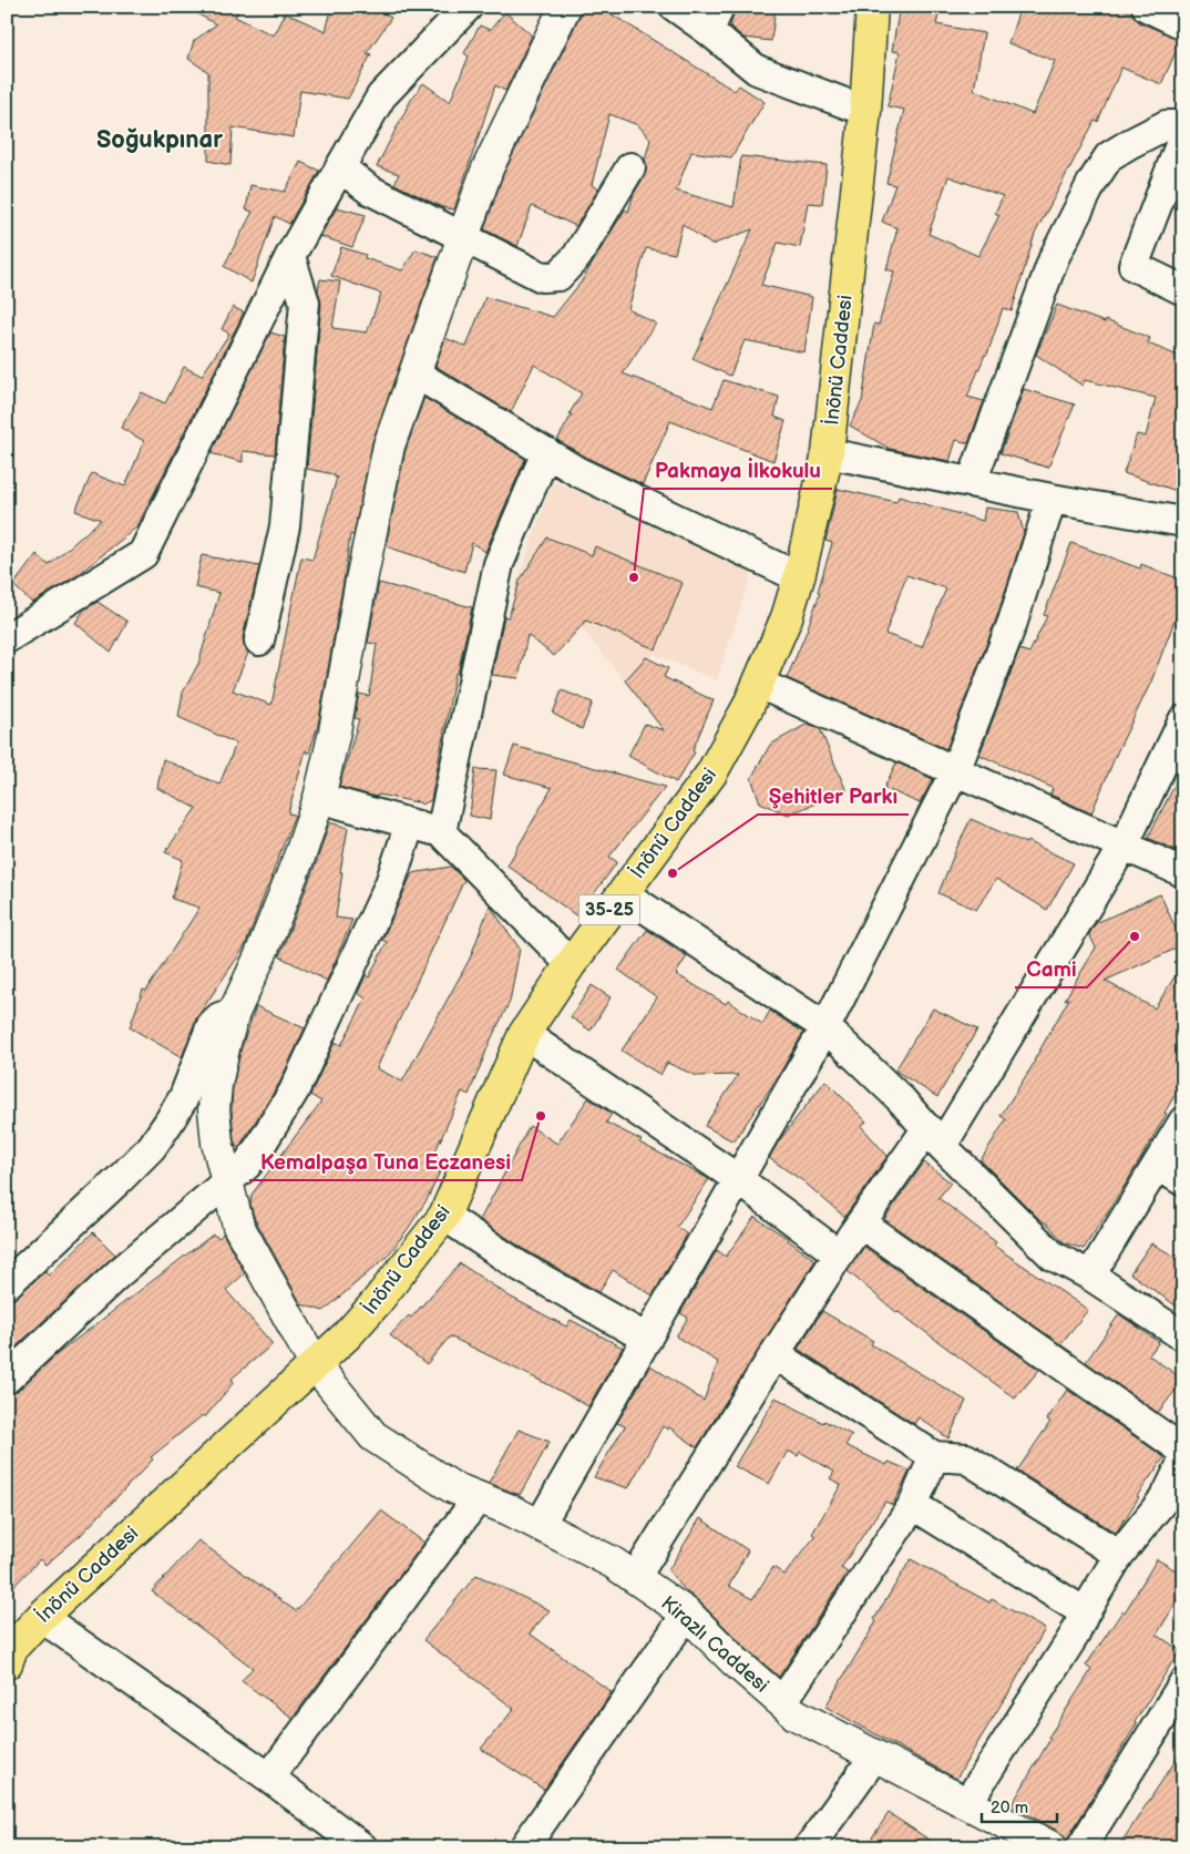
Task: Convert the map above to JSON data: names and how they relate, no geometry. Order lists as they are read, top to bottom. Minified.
{"streets":{"main road":["İnönü Caddesi","35-25"],"street":["Kirazlı Caddesi"]},"crossings":[["İnönü Caddesi","Kirazlı Caddesi"]],"districts":["Soğukpınar"],"places":["Pakmaya İlkokulu","Şehitler Parkı","Cami","Kemalpaşa Tuna Eczanesi"],"scale_bar":"20 m"}
